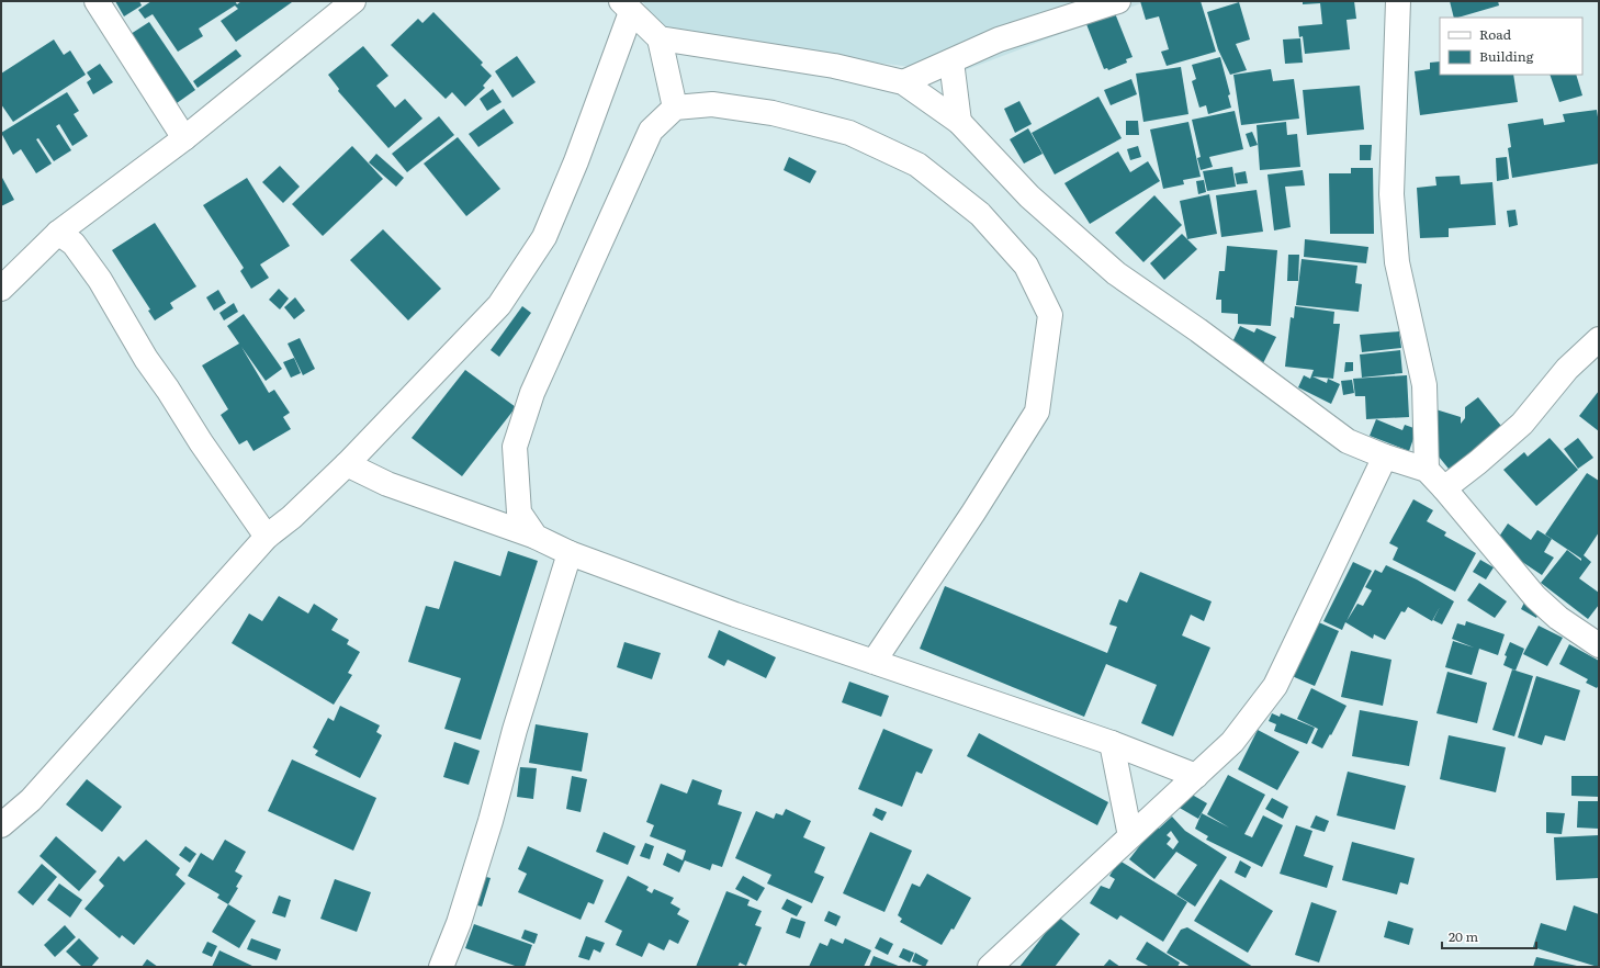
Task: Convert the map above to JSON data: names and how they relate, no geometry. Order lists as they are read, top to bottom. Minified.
{"legend":["Road","Building"],"scale_bar":"20 m"}
